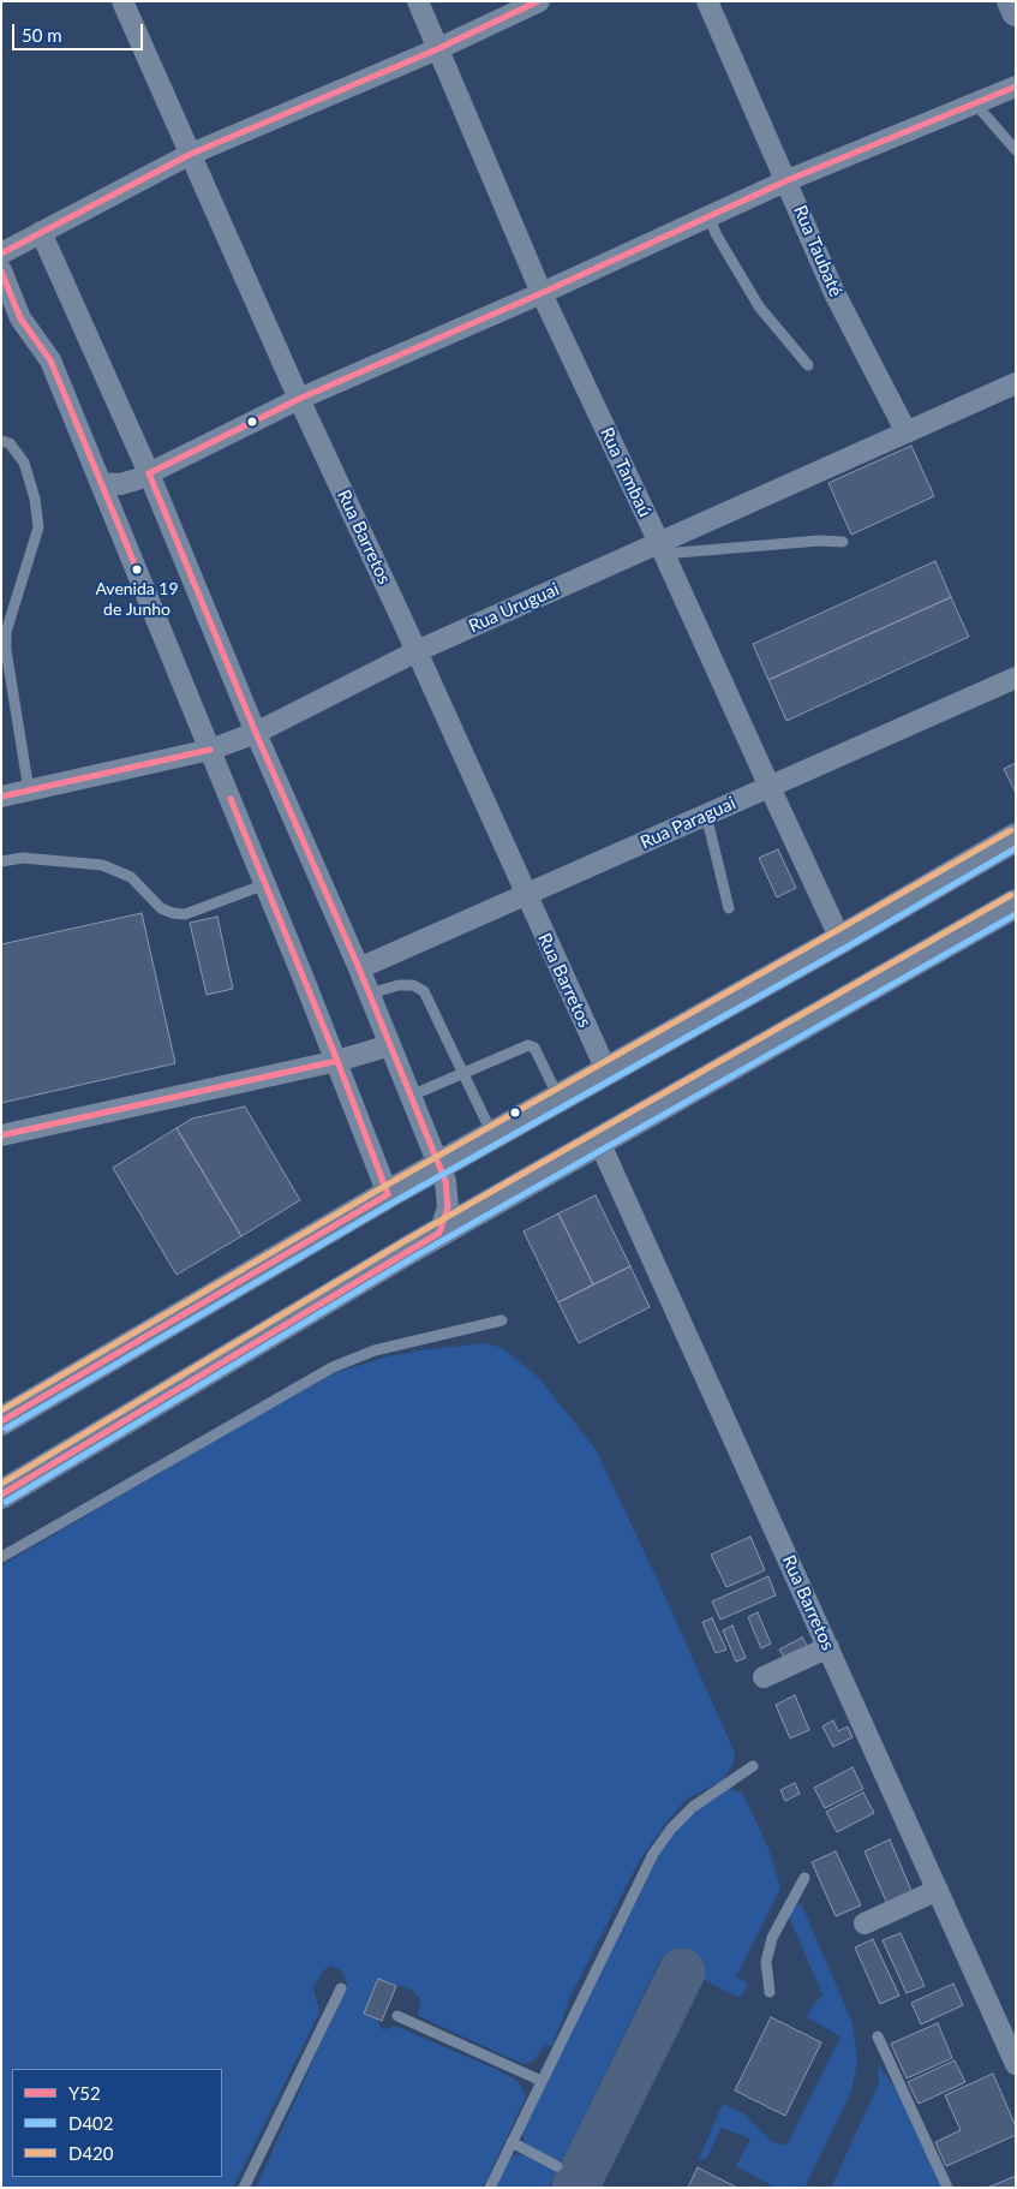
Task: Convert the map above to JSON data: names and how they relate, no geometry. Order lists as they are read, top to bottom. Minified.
{"streets":{"street":["Rua Taubaté","Rua Tambaú","Rua Barretos","Rua Uruguai","Rua Paraguai"]},"crossings":[["Rua Taubaté","Rua Uruguai"],["Rua Tambaú","Rua Uruguai"],["Rua Tambaú","Rua Paraguai"],["Rua Barretos","Rua Uruguai"],["Rua Barretos","Rua Paraguai"]],"places":["Avenida 19 de Junho"],"lines":["transit line Y52","transit line D420","transit line D402"],"legend":["Y52","D402","D420"],"scale_bar":"50 m"}
